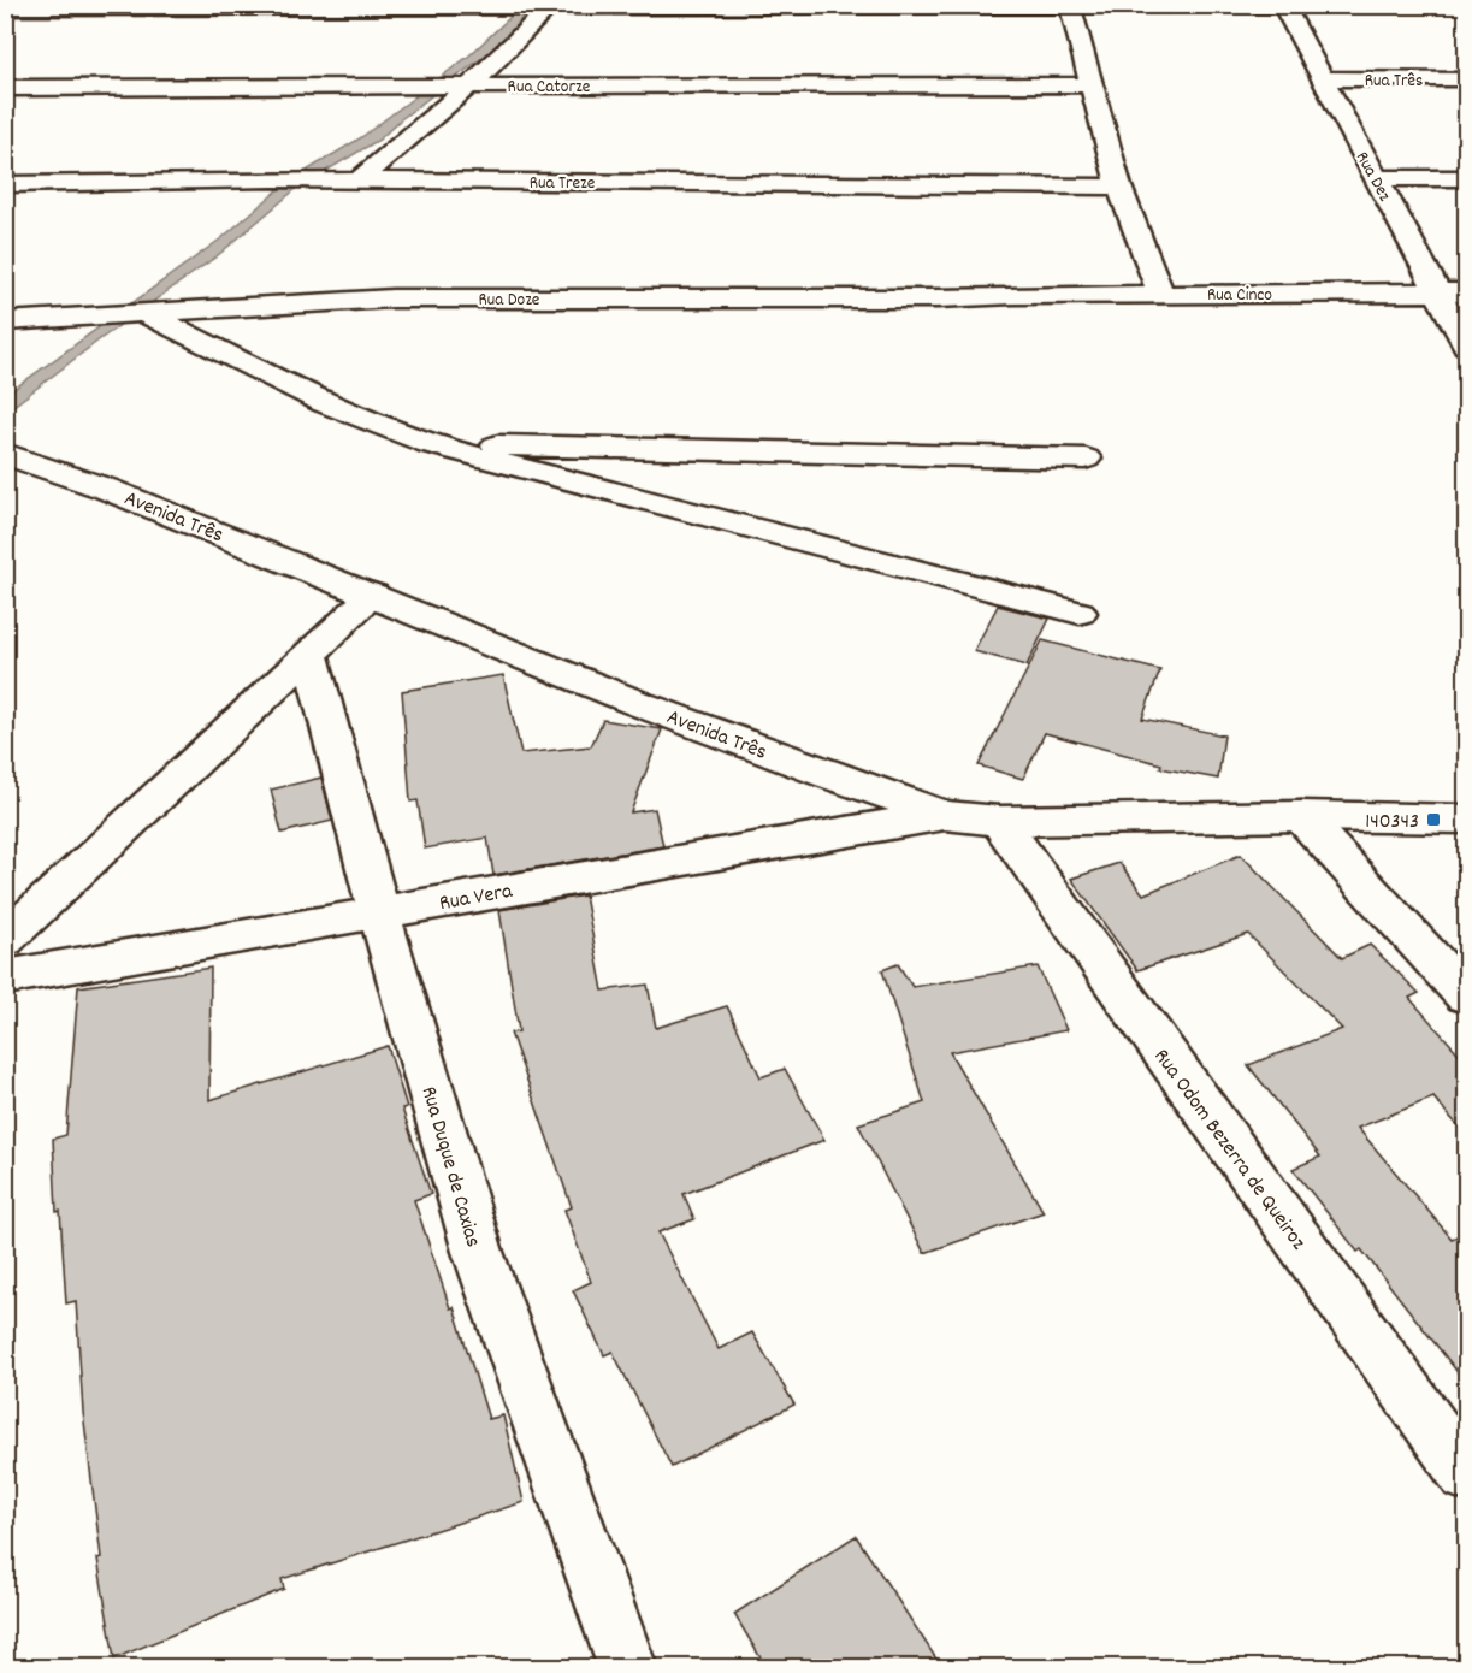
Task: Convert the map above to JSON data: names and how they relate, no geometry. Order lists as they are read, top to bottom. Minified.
{"streets":{"street":["Rua Três","Rua Catorze","Rua Dez","Rua Treze","Rua Cinco","Rua Doze","Avenida Três","Rua Vera","Rua Odom Bezerra de Queiroz","Rua Duque de Caxias"]},"crossings":[["Rua Três","Rua Dez"],["Rua Dez","Rua Cinco"],["Rua Cinco","Rua Doze"],["Avenida Três","Rua Vera"],["Avenida Três","Rua Odom Bezerra de Queiroz"],["Rua Vera","Rua Duque de Caxias"]],"places":{"transit":["140343"]}}
